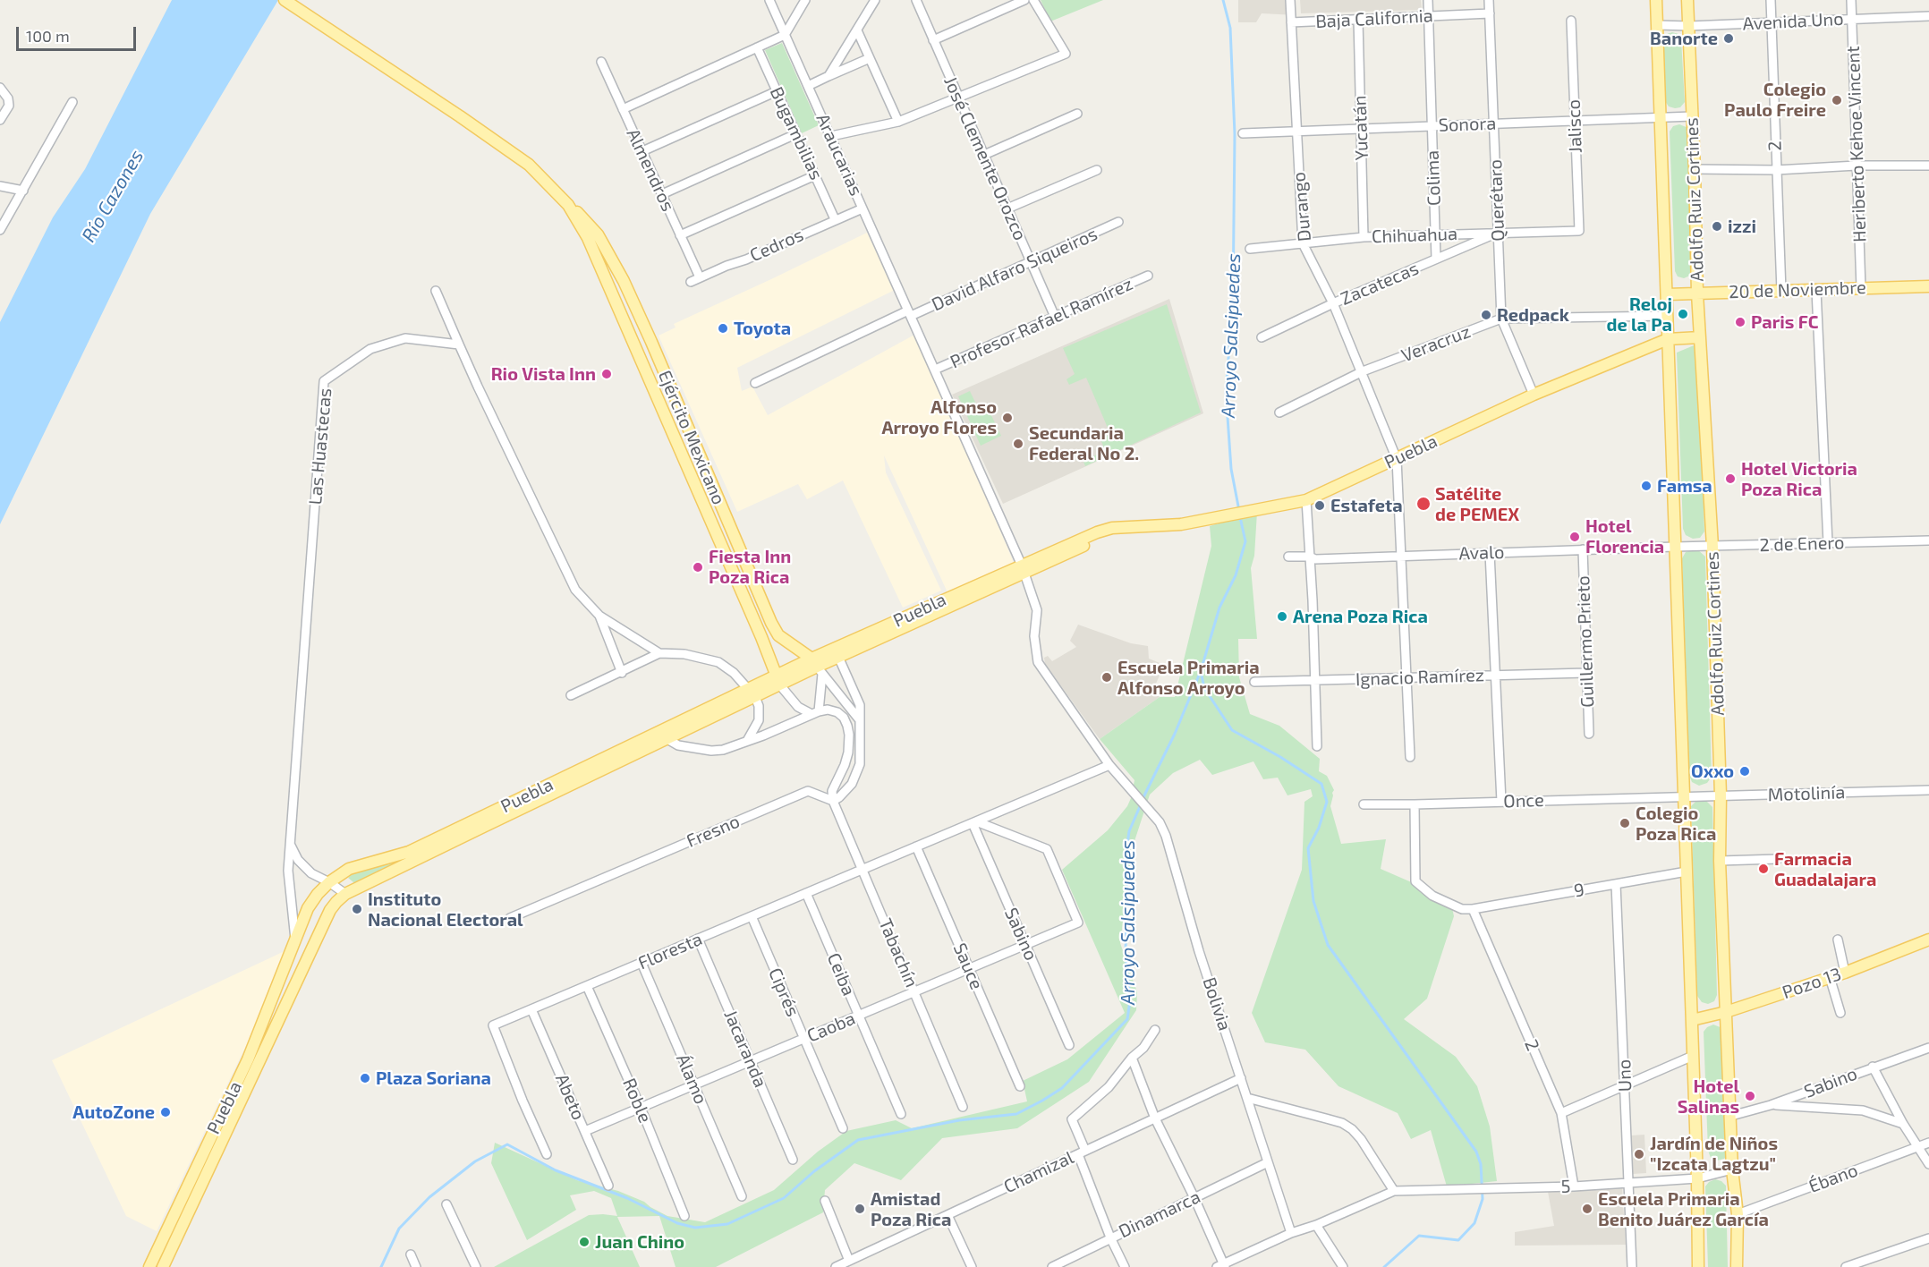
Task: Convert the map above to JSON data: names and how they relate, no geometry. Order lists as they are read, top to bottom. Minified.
{"streets":{"main road":["Adolfo Ruiz Cortines","20 de Noviembre","Ejército Mexicano","Puebla","Pozo 13"],"street":["Baja California","Avenida Uno","Sonora","Jalisco","Yucatán","Bugambilias","Heriberto Kehoe Vincent","2","Araucarias","José Clemente Orozco","Almendros","Colima","Querétaro","Durango","Chihuahua","Cedros","David Alfaro Siqueiros","Zacatecas","Profesor Rafael Ramírez","Veracruz","Las Huastecas","2 de Enero","Avalo","Guillermo Prieto","Ignacio Ramírez","Motolinía","Once","Fresno","9","Sabino","Floresta","Tabachín","Sauce","Ceiba","Ciprés","Bolivia","Caoba","Jacaranda","Uno","Álamo","Abeto","Roble","Chamizal","Ébano","5","Dinamarca"]},"crossings":[["Baja California","Yucatán"],["Baja California","Colima"],["Baja California","Querétaro"],["Baja California","Durango"],["Avenida Uno","Heriberto Kehoe Vincent"],["Avenida Uno","2"],["Avenida Uno","Adolfo Ruiz Cortines"],["Sonora","Jalisco"],["Sonora","Yucatán"],["Sonora","Colima"],["Sonora","Adolfo Ruiz Cortines"],["Sonora","Querétaro"],["Sonora","Durango"],["Jalisco","Chihuahua"],["Yucatán","Chihuahua"],["Bugambilias","Cedros"],["Heriberto Kehoe Vincent","20 de Noviembre"],["2","20 de Noviembre"],["2","9"],["2","5"],["Araucarias","Cedros"],["Araucarias","David Alfaro Siqueiros"],["Araucarias","Profesor Rafael Ramírez"],["Araucarias","Puebla"],["Araucarias","Floresta"],["Araucarias","Bolivia"],["José Clemente Orozco","David Alfaro Siqueiros"],["José Clemente Orozco","Profesor Rafael Ramírez"],["Almendros","Cedros"],["Colima","Chihuahua"],["Colima","Zacatecas"],["Adolfo Ruiz Cortines","20 de Noviembre"],["Adolfo Ruiz Cortines","Veracruz"],["Adolfo Ruiz Cortines","Puebla"],["Adolfo Ruiz Cortines","2 de Enero"],["Adolfo Ruiz Cortines","Avalo"],["Adolfo Ruiz Cortines","Motolinía"],["Adolfo Ruiz Cortines","Once"],["Adolfo Ruiz Cortines","9"],["Adolfo Ruiz Cortines","Sabino"],["Adolfo Ruiz Cortines","Pozo 13"],["Adolfo Ruiz Cortines","Ébano"],["Adolfo Ruiz Cortines","5"],["Querétaro","Chihuahua"],["Querétaro","Zacatecas"],["Querétaro","Veracruz"],["Querétaro","Puebla"],["Durango","Chihuahua"],["Durango","Zacatecas"],["Durango","Veracruz"],["Durango","Puebla"],["Durango","Avalo"],["Durango","Ignacio Ramírez"],["Chihuahua","Zacatecas"],["Ejército Mexicano","Puebla"],["Las Huastecas","Puebla"],["2 de Enero","Avalo"],["Avalo","Guillermo Prieto"],["Guillermo Prieto","Ignacio Ramírez"],["Motolinía","Once"],["Fresno","Tabachín"],["9","Uno"],["Sabino","Floresta"],["Sabino","Caoba"],["Floresta","Tabachín"],["Floresta","Sauce"],["Floresta","Ceiba"],["Floresta","Ciprés"],["Floresta","Bolivia"],["Floresta","Caoba"],["Floresta","Jacaranda"],["Floresta","Álamo"],["Floresta","Abeto"],["Floresta","Roble"],["Tabachín","Caoba"],["Sauce","Caoba"],["Ceiba","Caoba"],["Ciprés","Caoba"],["Bolivia","Chamizal"],["Bolivia","Dinamarca"],["Caoba","Jacaranda"],["Caoba","Álamo"],["Caoba","Abeto"],["Caoba","Roble"],["Uno","5"]],"water":["Río Cazones","Arroyo Salsipuedes"],"places":["Banorte","Colegio Paulo Freire","izzi","Reloj de la Pa","Redpack","Paris FC","Toyota","Rio Vista Inn","Alfonso Arroyo Flores","Secundaria Federal No 2.","Hotel Victoria Poza Rica","Famsa","Satélite de PEMEX","Estafeta","Hotel Florencia","Fiesta Inn Poza Rica","Arena Poza Rica","Escuela Primaria Alfonso Arroyo","Oxxo","Colegio Poza Rica","Farmacia Guadalajara","Instituto Nacional Electoral","Plaza Soriana","Hotel Salinas","AutoZone","Jardín de Niños \"Izcata Lagtzu\"","Amistad Poza Rica","Escuela Primaria Benito Juárez García","Juan Chino"],"scale_bar":"100 m"}
